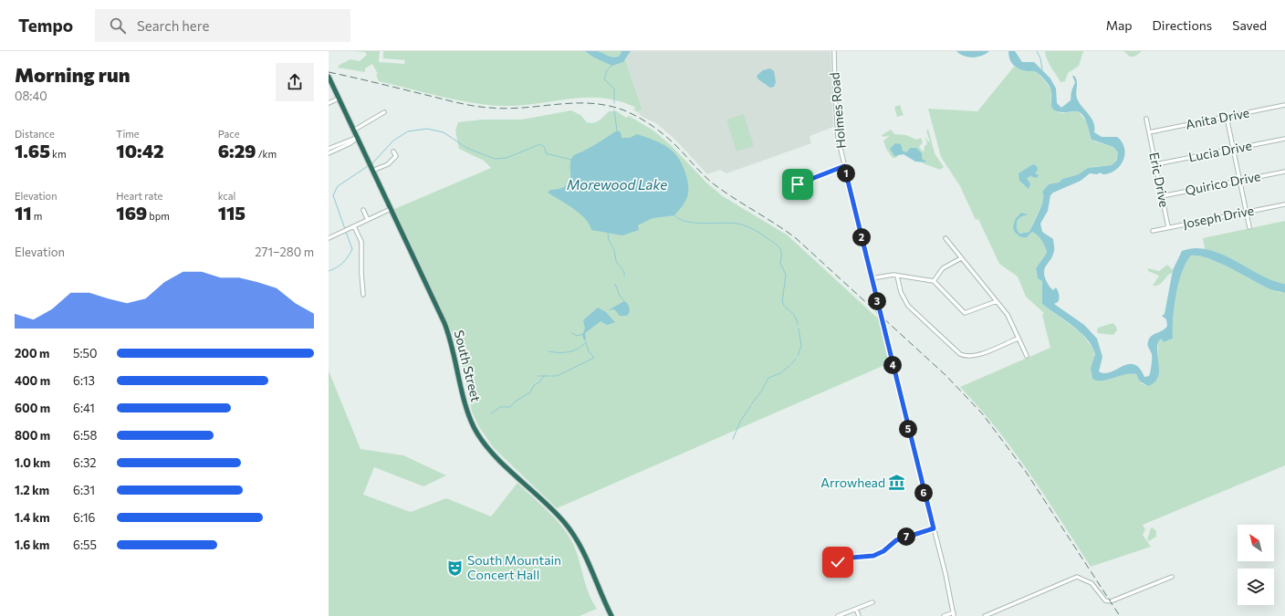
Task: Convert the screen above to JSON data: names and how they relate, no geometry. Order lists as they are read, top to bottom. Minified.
{"streets":{"highway":["South Street"],"street":["Holmes Road","Anita Drive","Lucia Drive","Eric Drive","Quirico Drive","Joseph Drive"]},"crossings":[["Anita Drive","Eric Drive"],["Lucia Drive","Eric Drive"],["Eric Drive","Quirico Drive"],["Eric Drive","Joseph Drive"]],"water":["Morewood Lake"],"places":{"museum":["Arrowhead"],"theatre":["South Mountain Concert Hall"]},"north":"top left","page":{"header":"Tempo","search":"Search here","nav":["Map","Directions","Saved"],"heading":["Morning run","08:40"],"stats":[["Distance","1.65 km"],["Time","10:42"],["Pace","6:29 /km"],["Elevation","11 m"],["Heart rate","169 bpm"],["kcal","115"]],"pins":["1","2","3","4","5","6","7"],"chart":["Elevation","271–280 m"],"list":[{"name":"200 m","note":"5:50"},{"name":"400 m","note":"6:13"},{"name":"600 m","note":"6:41"},{"name":"800 m","note":"6:58"},{"name":"1.0 km","note":"6:32"},{"name":"1.2 km","note":"6:31"},{"name":"1.4 km","note":"6:16"},{"name":"1.6 km","note":"6:55"}]}}
